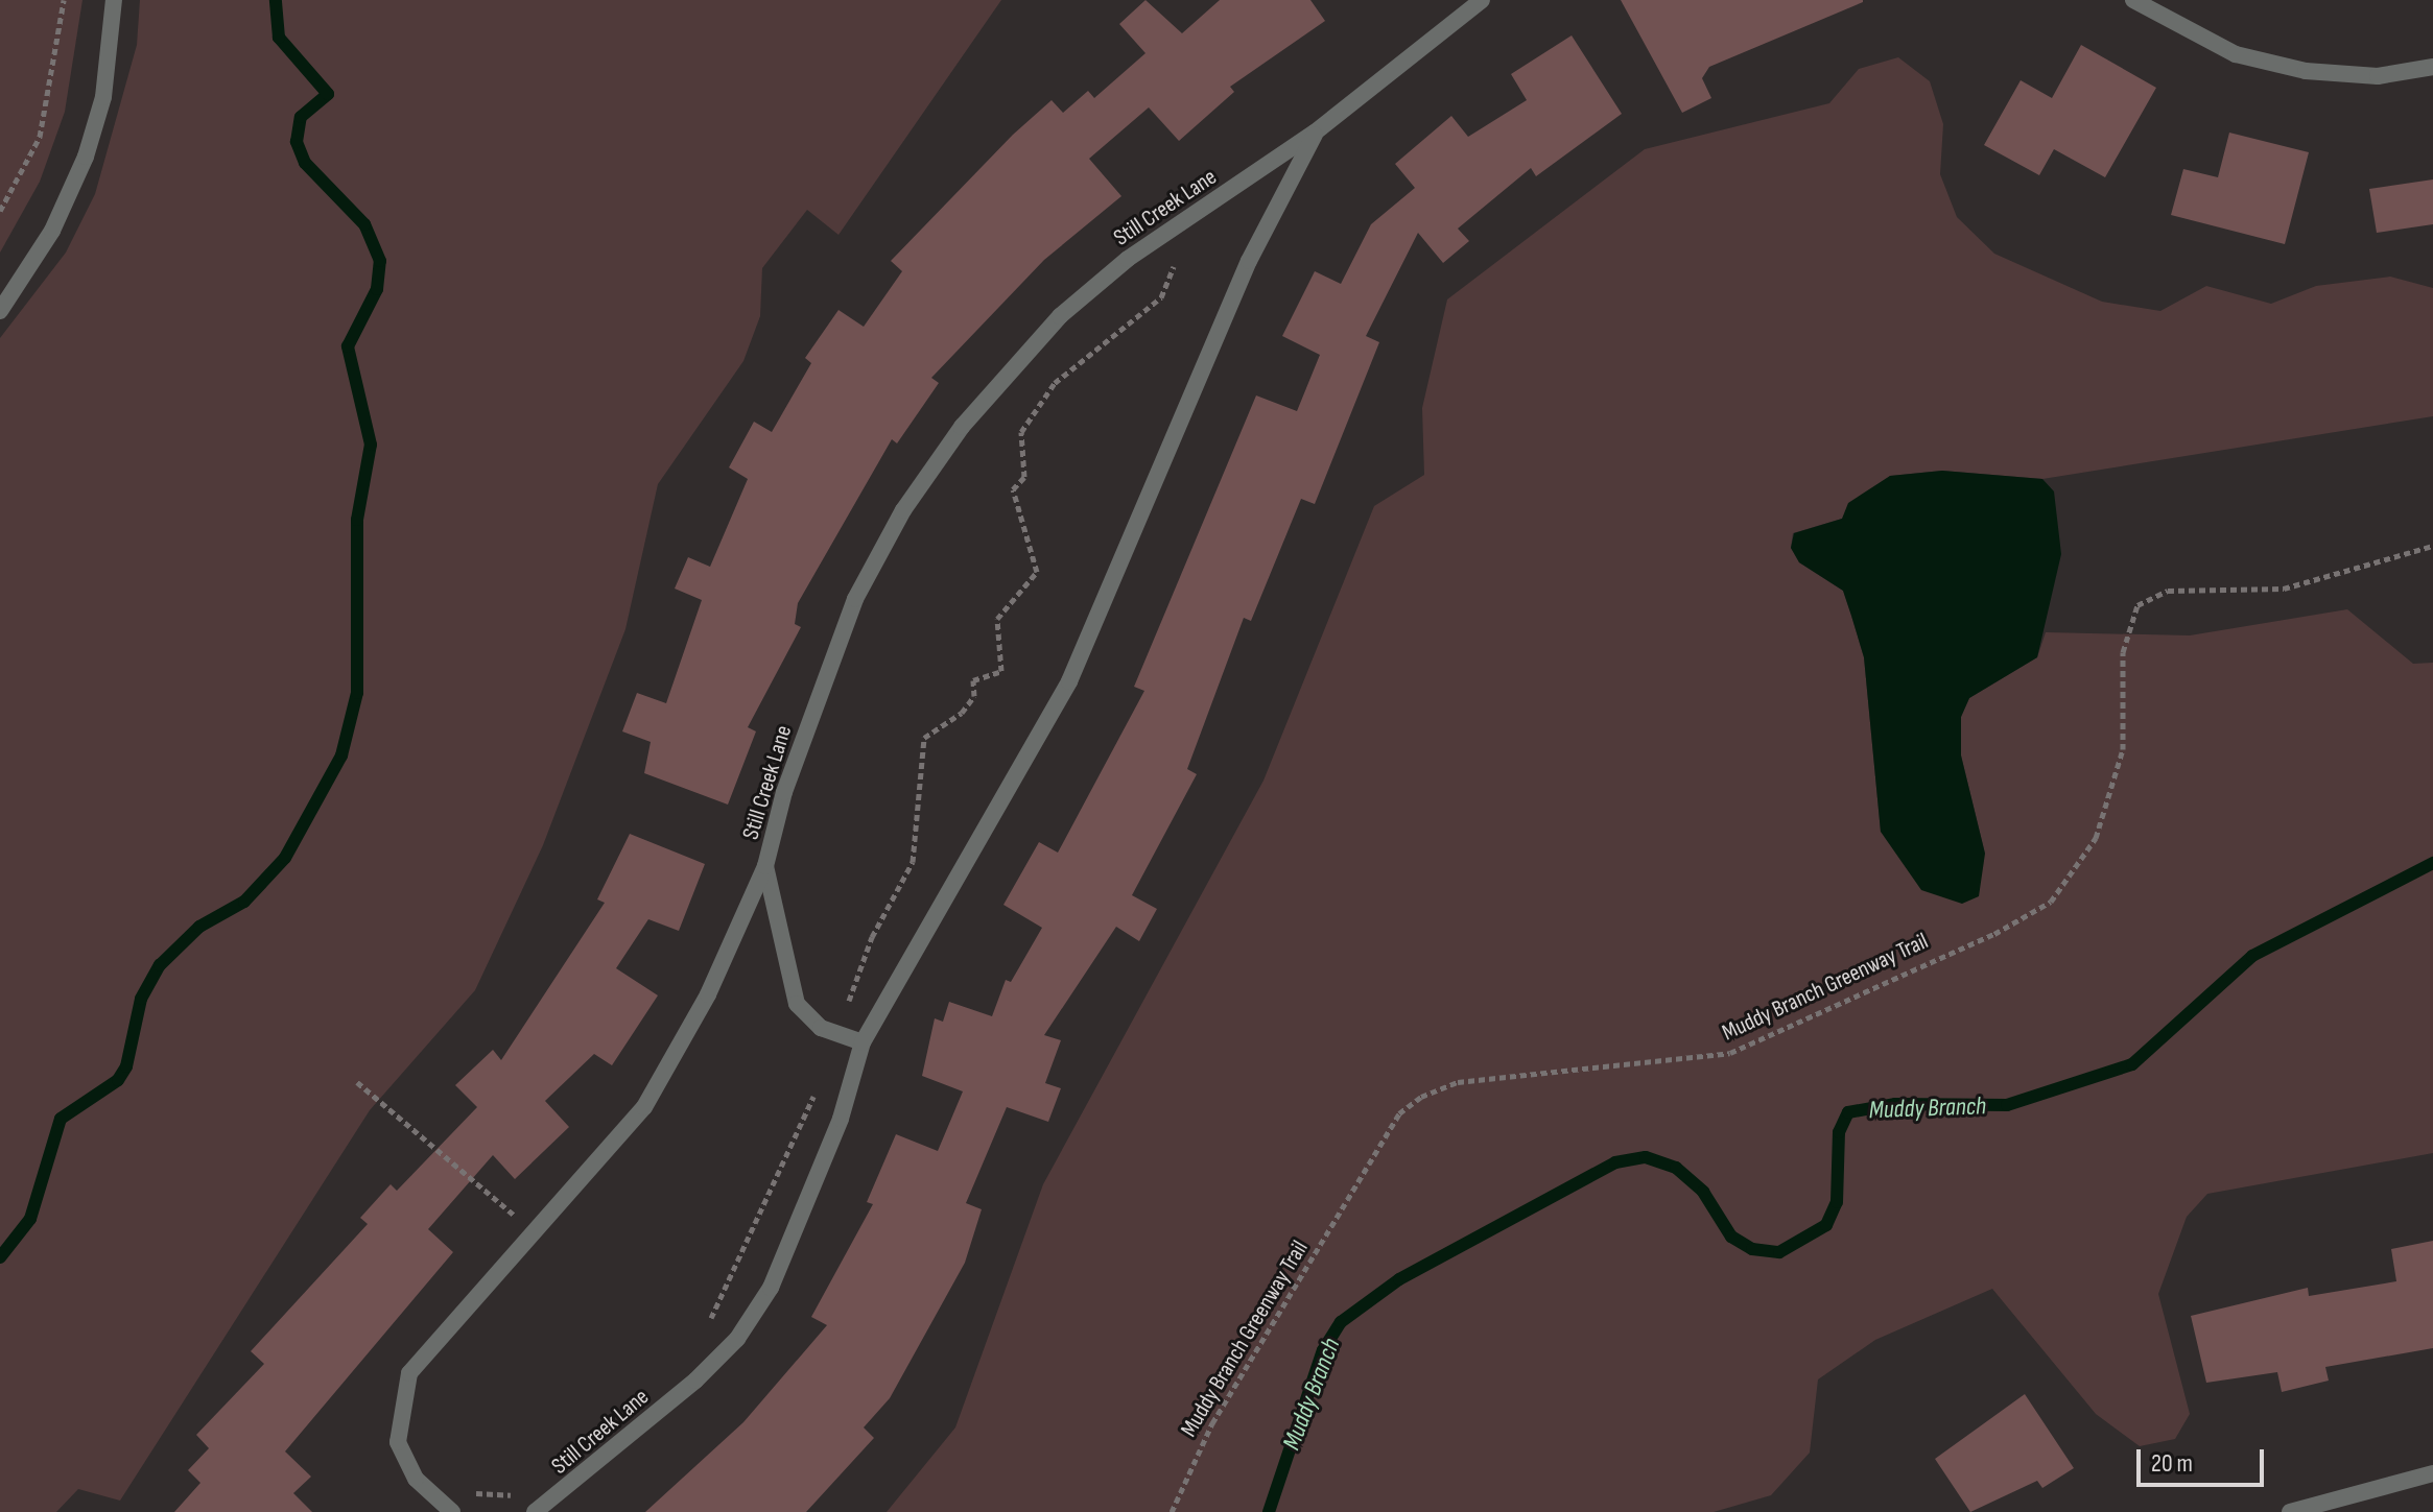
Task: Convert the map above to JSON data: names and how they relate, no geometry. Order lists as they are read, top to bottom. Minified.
{"streets":{"street":["Still Creek Lane"],"path":["Muddy Branch Greenway Trail"]},"water":["Muddy Branch"],"scale_bar":"20 m"}
